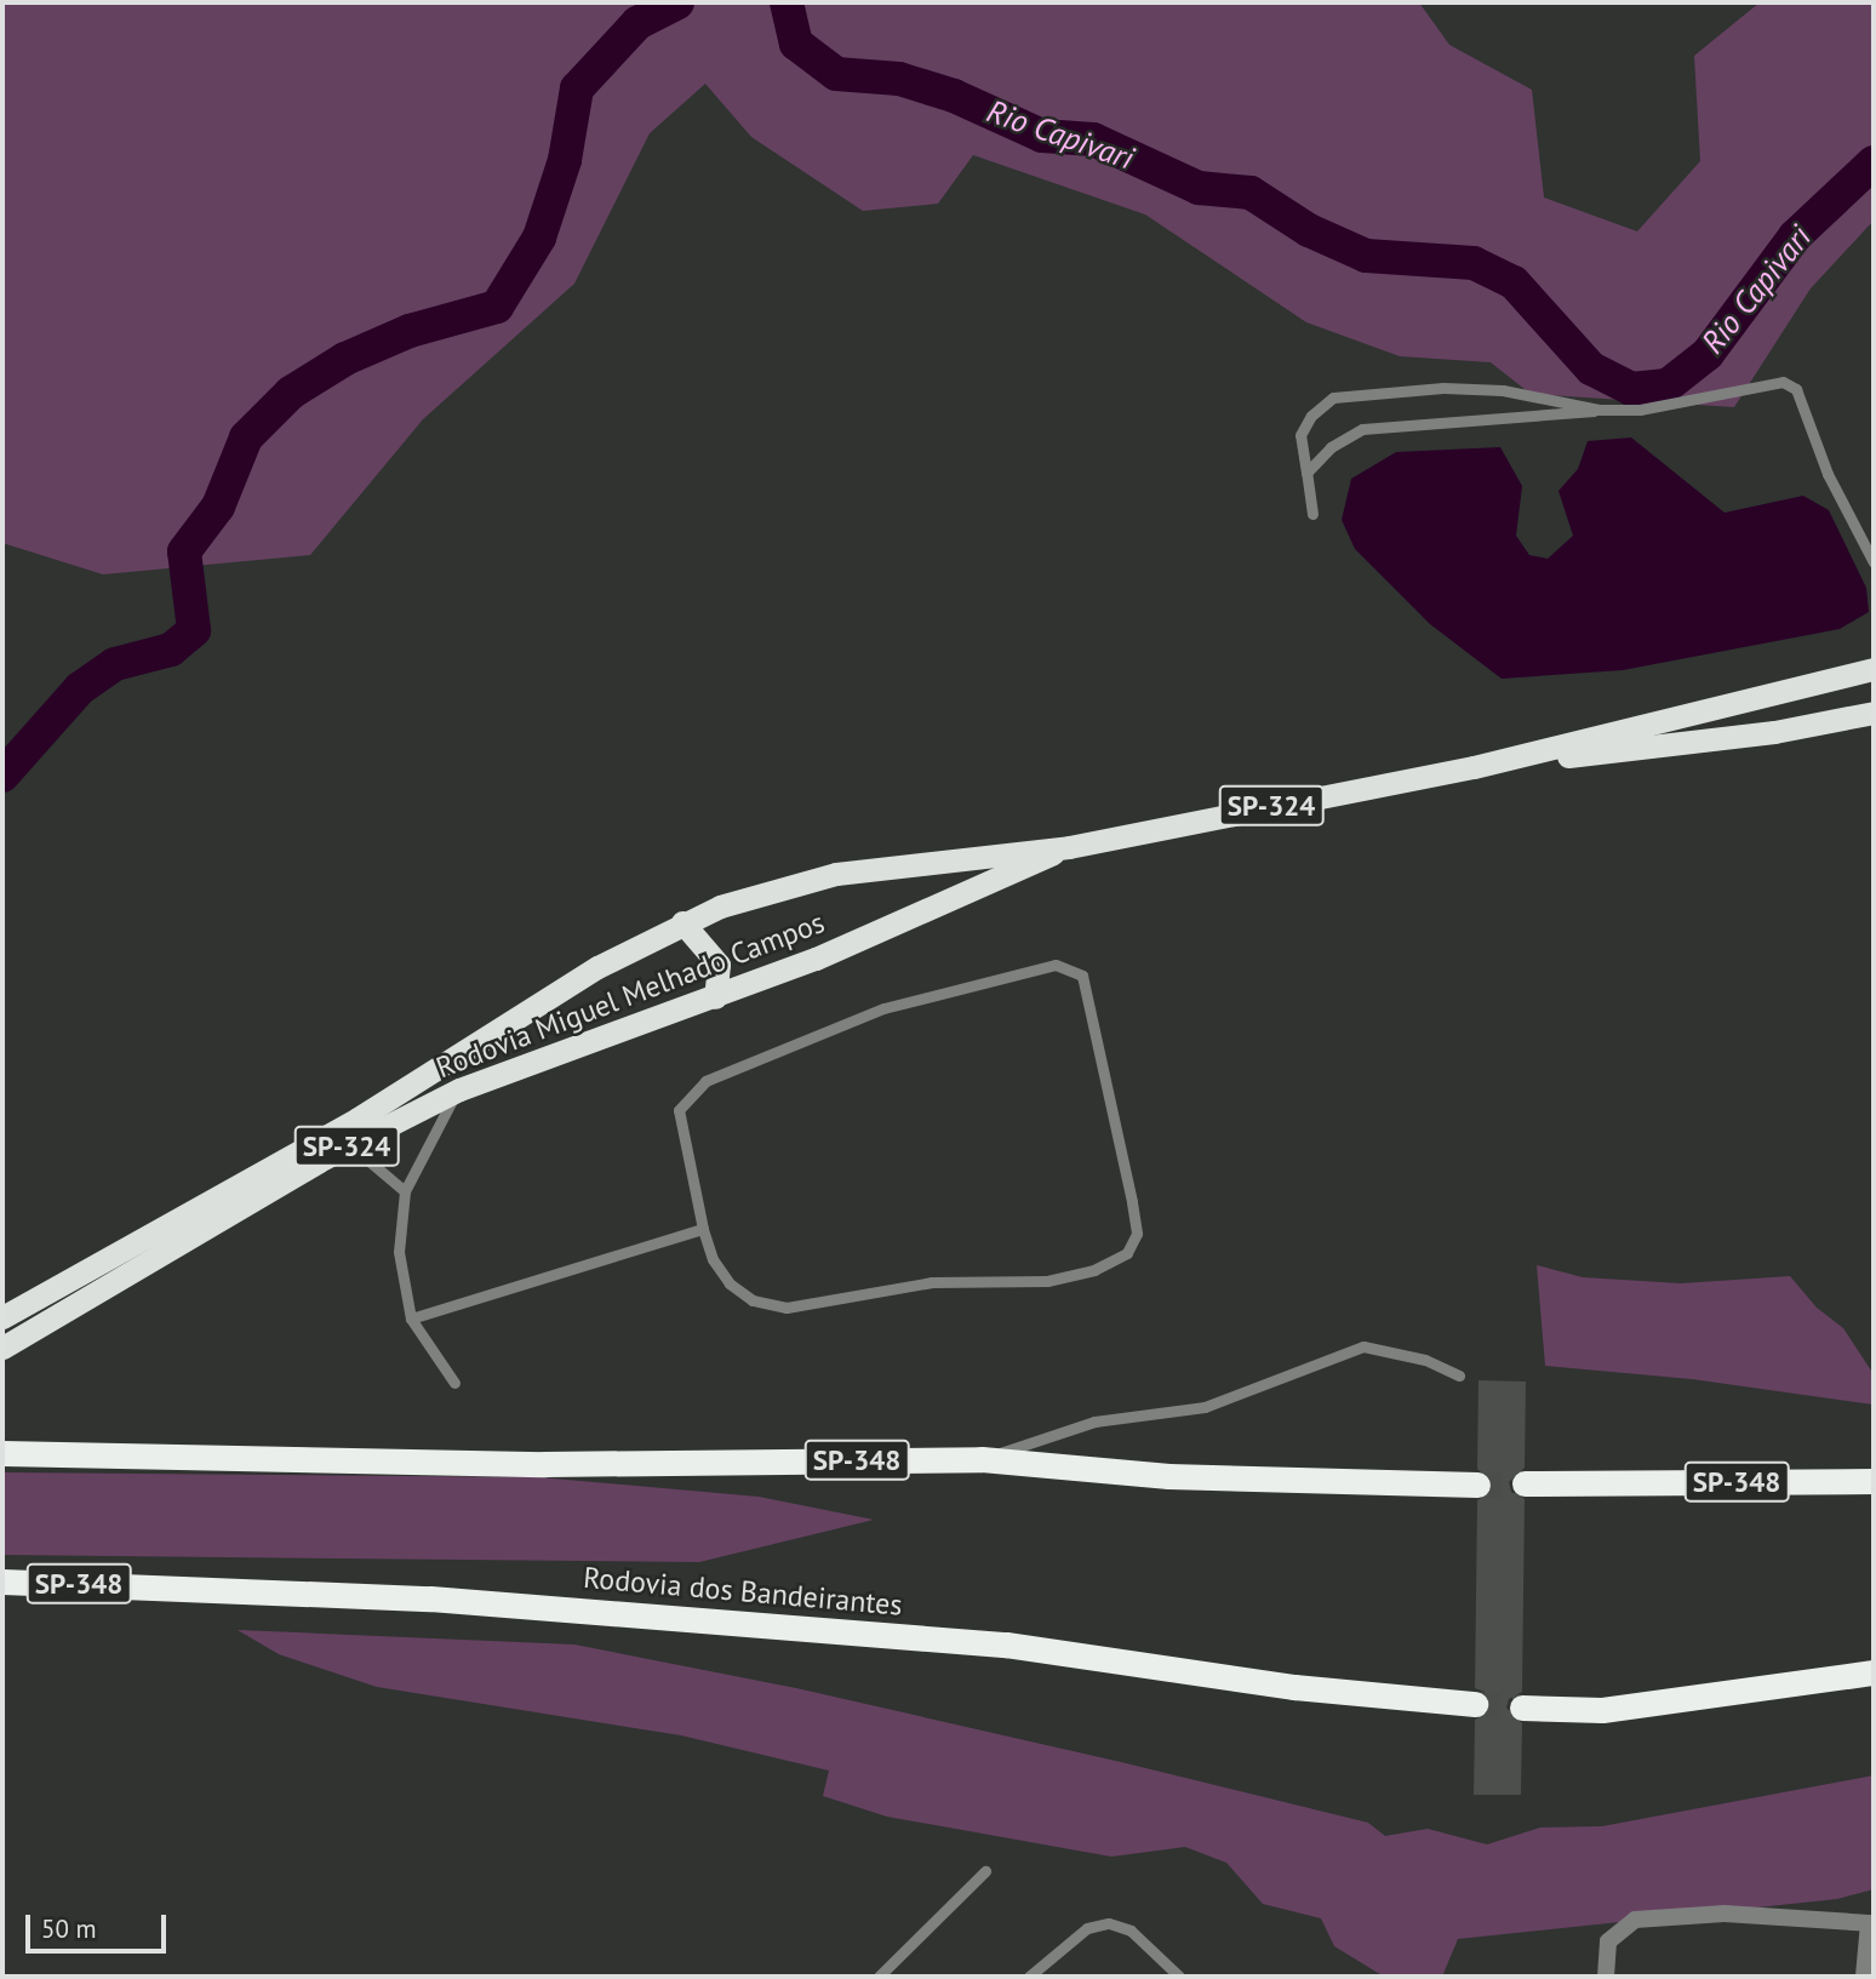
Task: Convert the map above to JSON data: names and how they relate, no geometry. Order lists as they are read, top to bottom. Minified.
{"streets":{"highway":["SP-324","Rodovia Miguel Melhado Campos","SP-348","Rodovia dos Bandeirantes"]},"water":["Rio Capivari"],"scale_bar":"50 m"}
